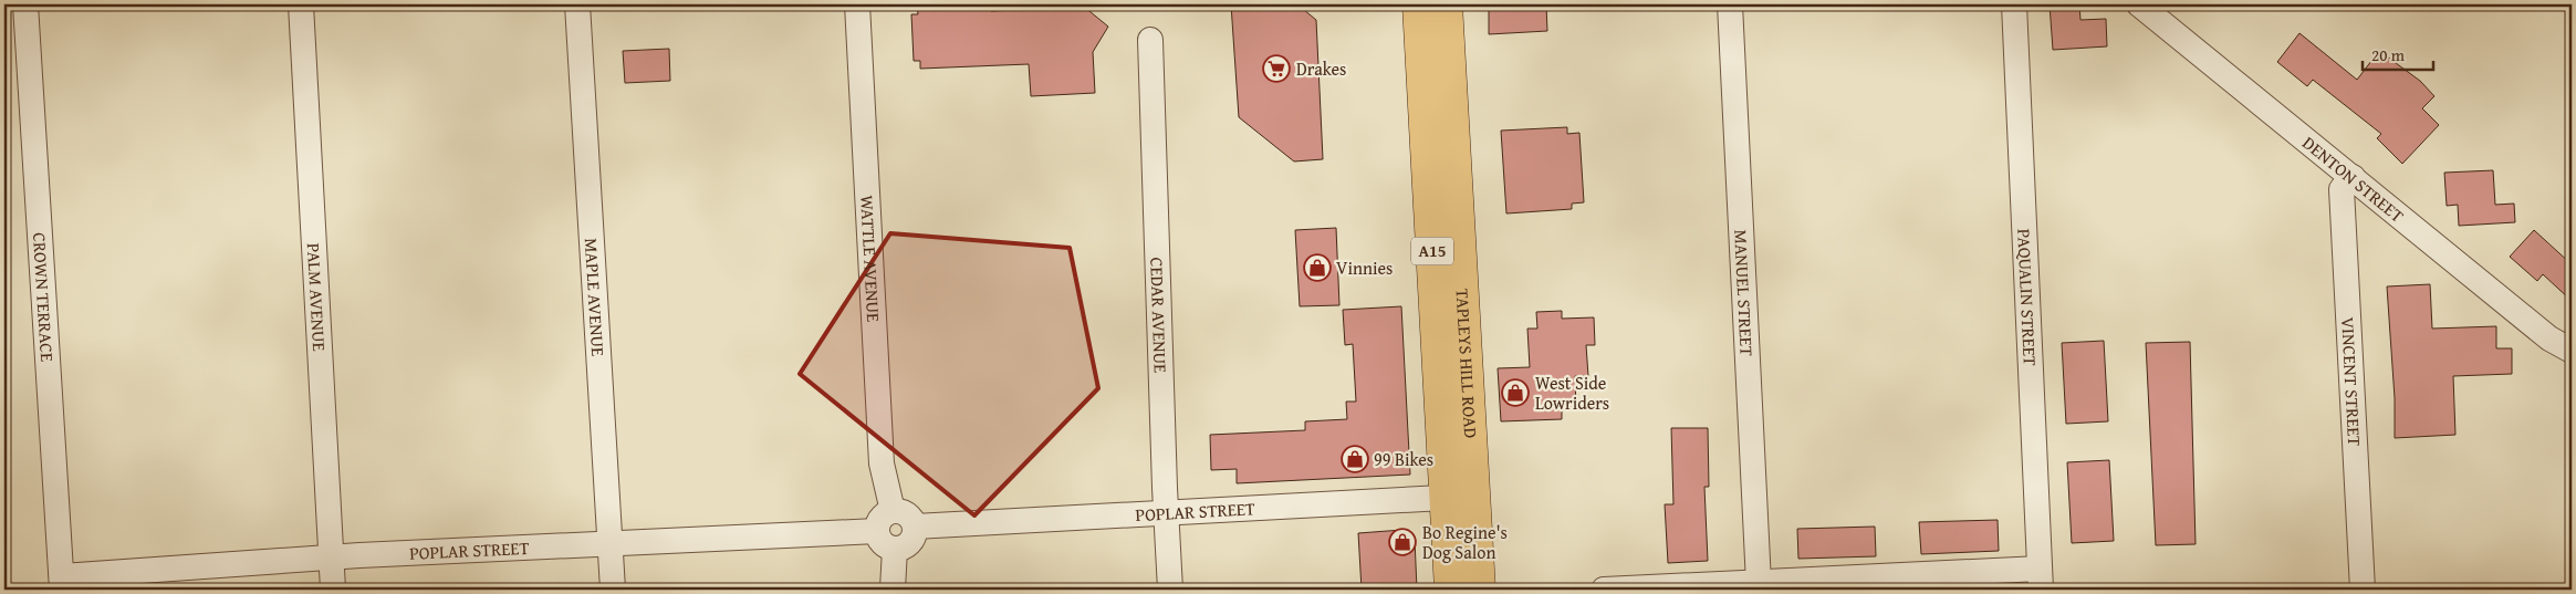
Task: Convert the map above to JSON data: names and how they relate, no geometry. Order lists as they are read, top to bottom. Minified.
{"streets":{"main road":["A15","TAPLEYS HILL ROAD"],"street":["DENTON STREET","WATTLE AVENUE","MANUEL STREET","CROWN TERRACE","PALM AVENUE","MAPLE AVENUE","PAQUALIN STREET","CEDAR AVENUE","VINCENT STREET","POPLAR STREET"]},"crossings":[["DENTON STREET","VINCENT STREET"],["WATTLE AVENUE","POPLAR STREET"],["CROWN TERRACE","POPLAR STREET"],["PALM AVENUE","POPLAR STREET"],["MAPLE AVENUE","POPLAR STREET"],["CEDAR AVENUE","POPLAR STREET"],["TAPLEYS HILL ROAD","POPLAR STREET"]],"places":{"supermarket":["Drakes"],"shop":["Vinnies","West Side Lowriders","99 Bikes","Bo Regine's Dog Salon"]},"scale_bar":"20 m"}
